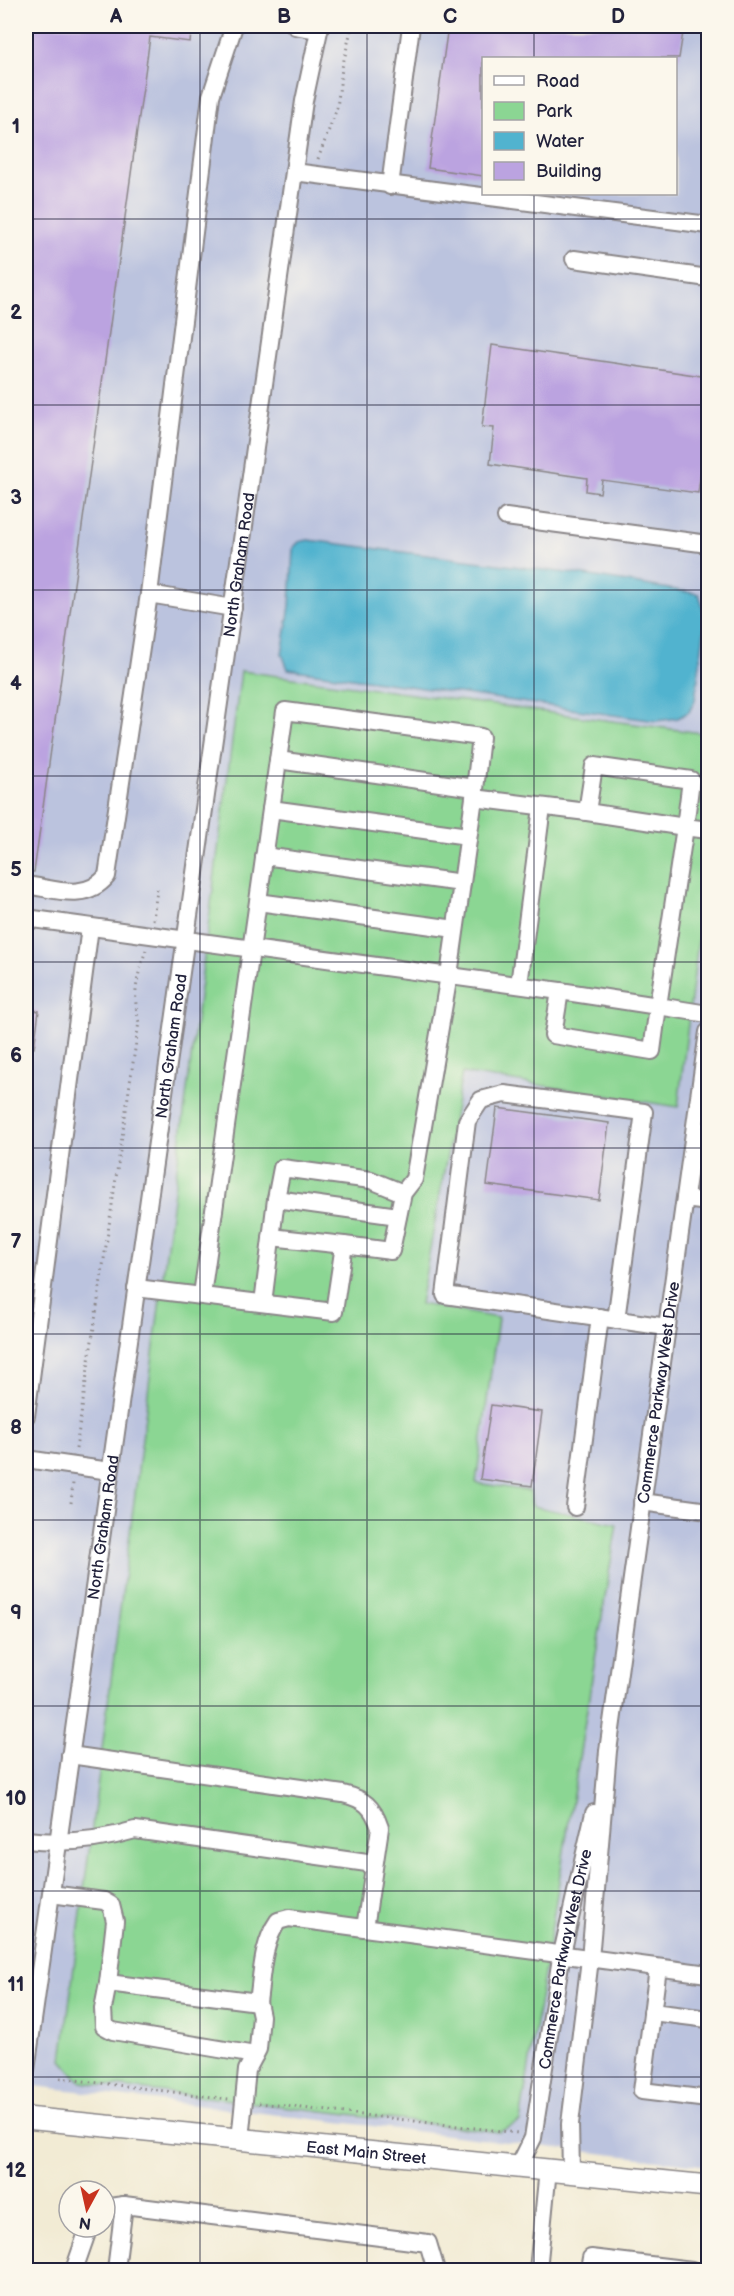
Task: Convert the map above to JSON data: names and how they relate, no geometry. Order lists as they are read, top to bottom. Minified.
{"streets":{"main road":["East Main Street"],"street":["North Graham Road","Commerce Parkway West Drive"]},"crossings":[["Commerce Parkway West Drive","East Main Street"]],"legend":["Road","Park","Water","Building"],"north":"bottom","grid":{"columns":["A","B","C","D"],"rows":["1","2","3","4","5","6","7","8","9","10","11","12"]}}
